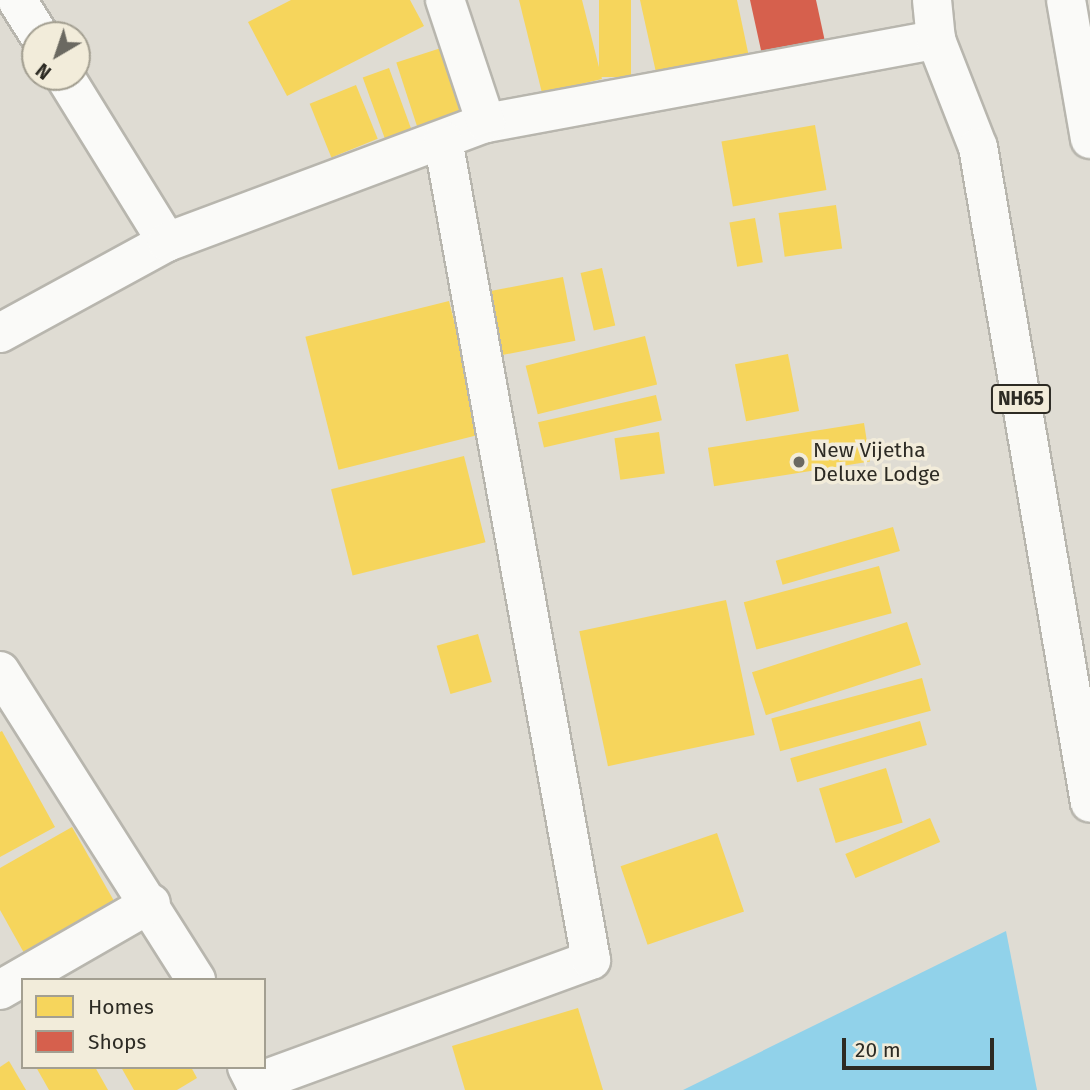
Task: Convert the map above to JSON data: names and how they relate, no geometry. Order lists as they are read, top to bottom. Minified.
{"streets":{"main road":["NH65"]},"places":["New Vijetha Deluxe Lodge"],"legend":["Homes","Shops"],"scale_bar":"20 m","north":"bottom left"}
